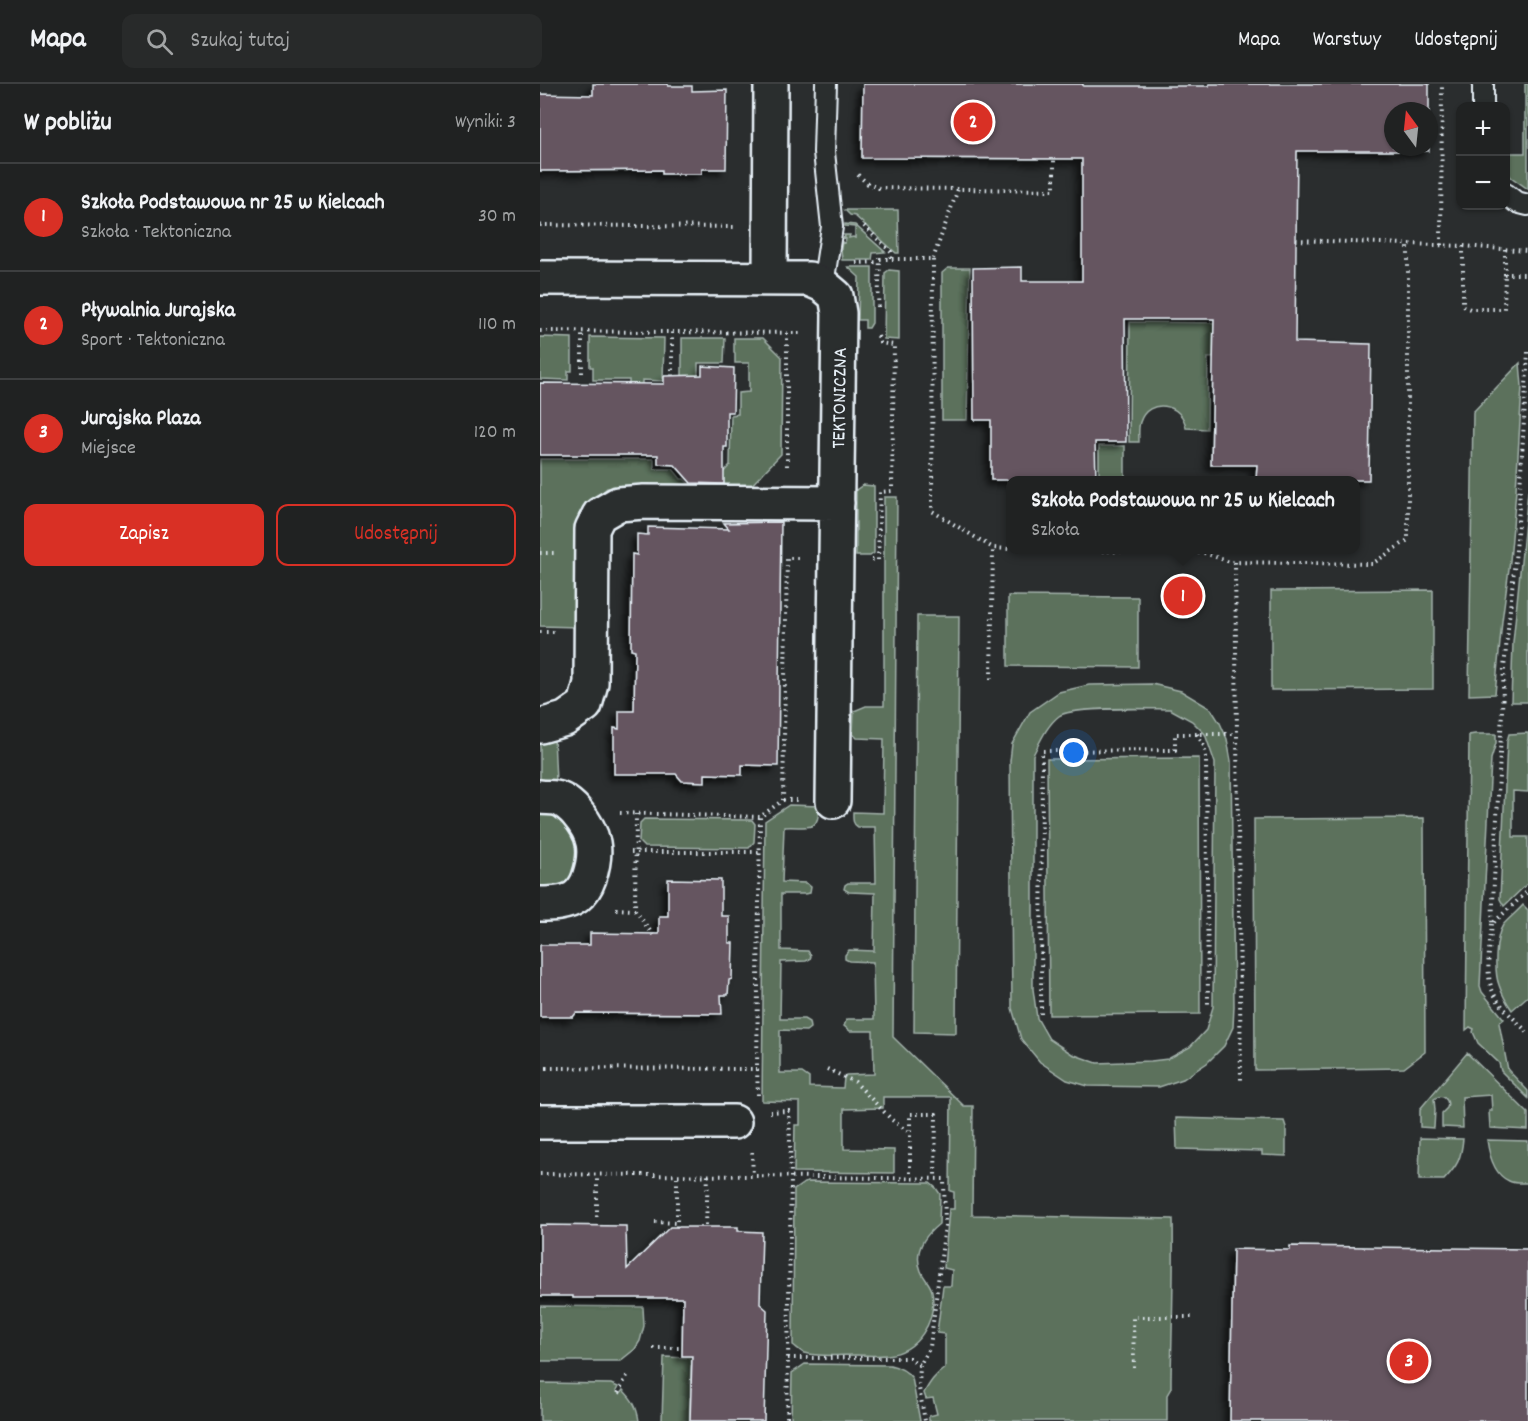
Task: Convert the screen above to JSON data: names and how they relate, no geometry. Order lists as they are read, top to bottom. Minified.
{"streets":{"street":["TEKTONICZNA"]},"north":"top","page":{"header":"Mapa","search":"Szukaj tutaj","nav":["Mapa","Warstwy","Udostępnij"],"heading":["W pobliżu","Wyniki: 3"],"pins":["2","1","3"],"map_buttons":["+","−"],"list":[{"mark":"1","name":"Szkoła Podstawowa nr 25 w Kielcach","note":"Szkoła · Tektoniczna","value":"30 m"},{"mark":"2","name":"Pływalnia Jurajska","note":"Sport · Tektoniczna","value":"110 m"},{"mark":"3","name":"Jurajska Plaza","note":"Miejsce","value":"120 m"}],"popup":["Szkoła Podstawowa nr 25 w Kielcach","Szkoła"],"buttons":["Zapisz","Udostępnij"]}}
